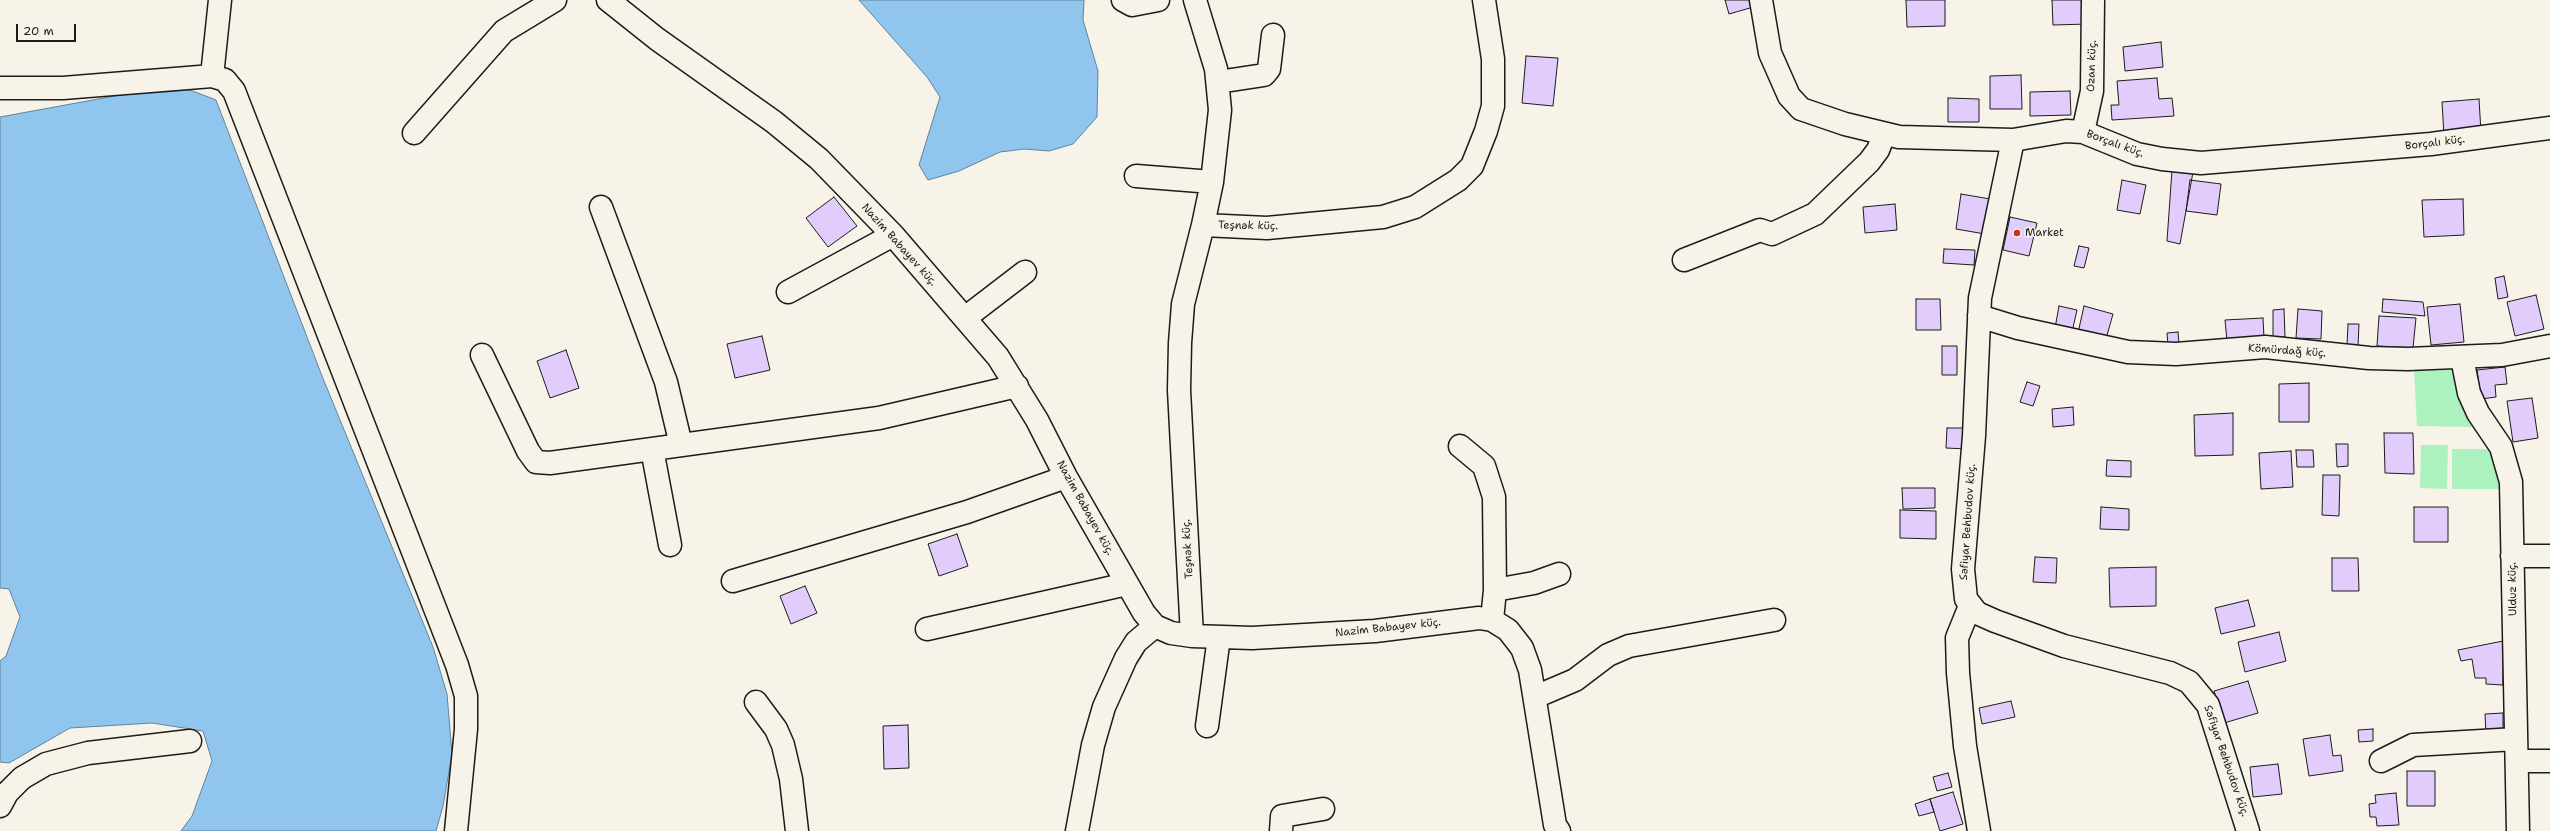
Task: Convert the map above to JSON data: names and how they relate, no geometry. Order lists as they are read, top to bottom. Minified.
{"streets":{"street":["Ozan küç.","Borçalı küç.","Teşnək küç.","Nazim Babayev küç.","Kömürdağ küç.","Səfiyar Behbudov küç.","Ulduz küç."]},"crossings":[["Ozan küç.","Borçalı küç."],["Borçalı küç.","Səfiyar Behbudov küç."],["Teşnək küç.","Nazim Babayev küç."],["Kömürdağ küç.","Səfiyar Behbudov küç."],["Kömürdağ küç.","Ulduz küç."]],"places":["Market"],"scale_bar":"20 m"}
